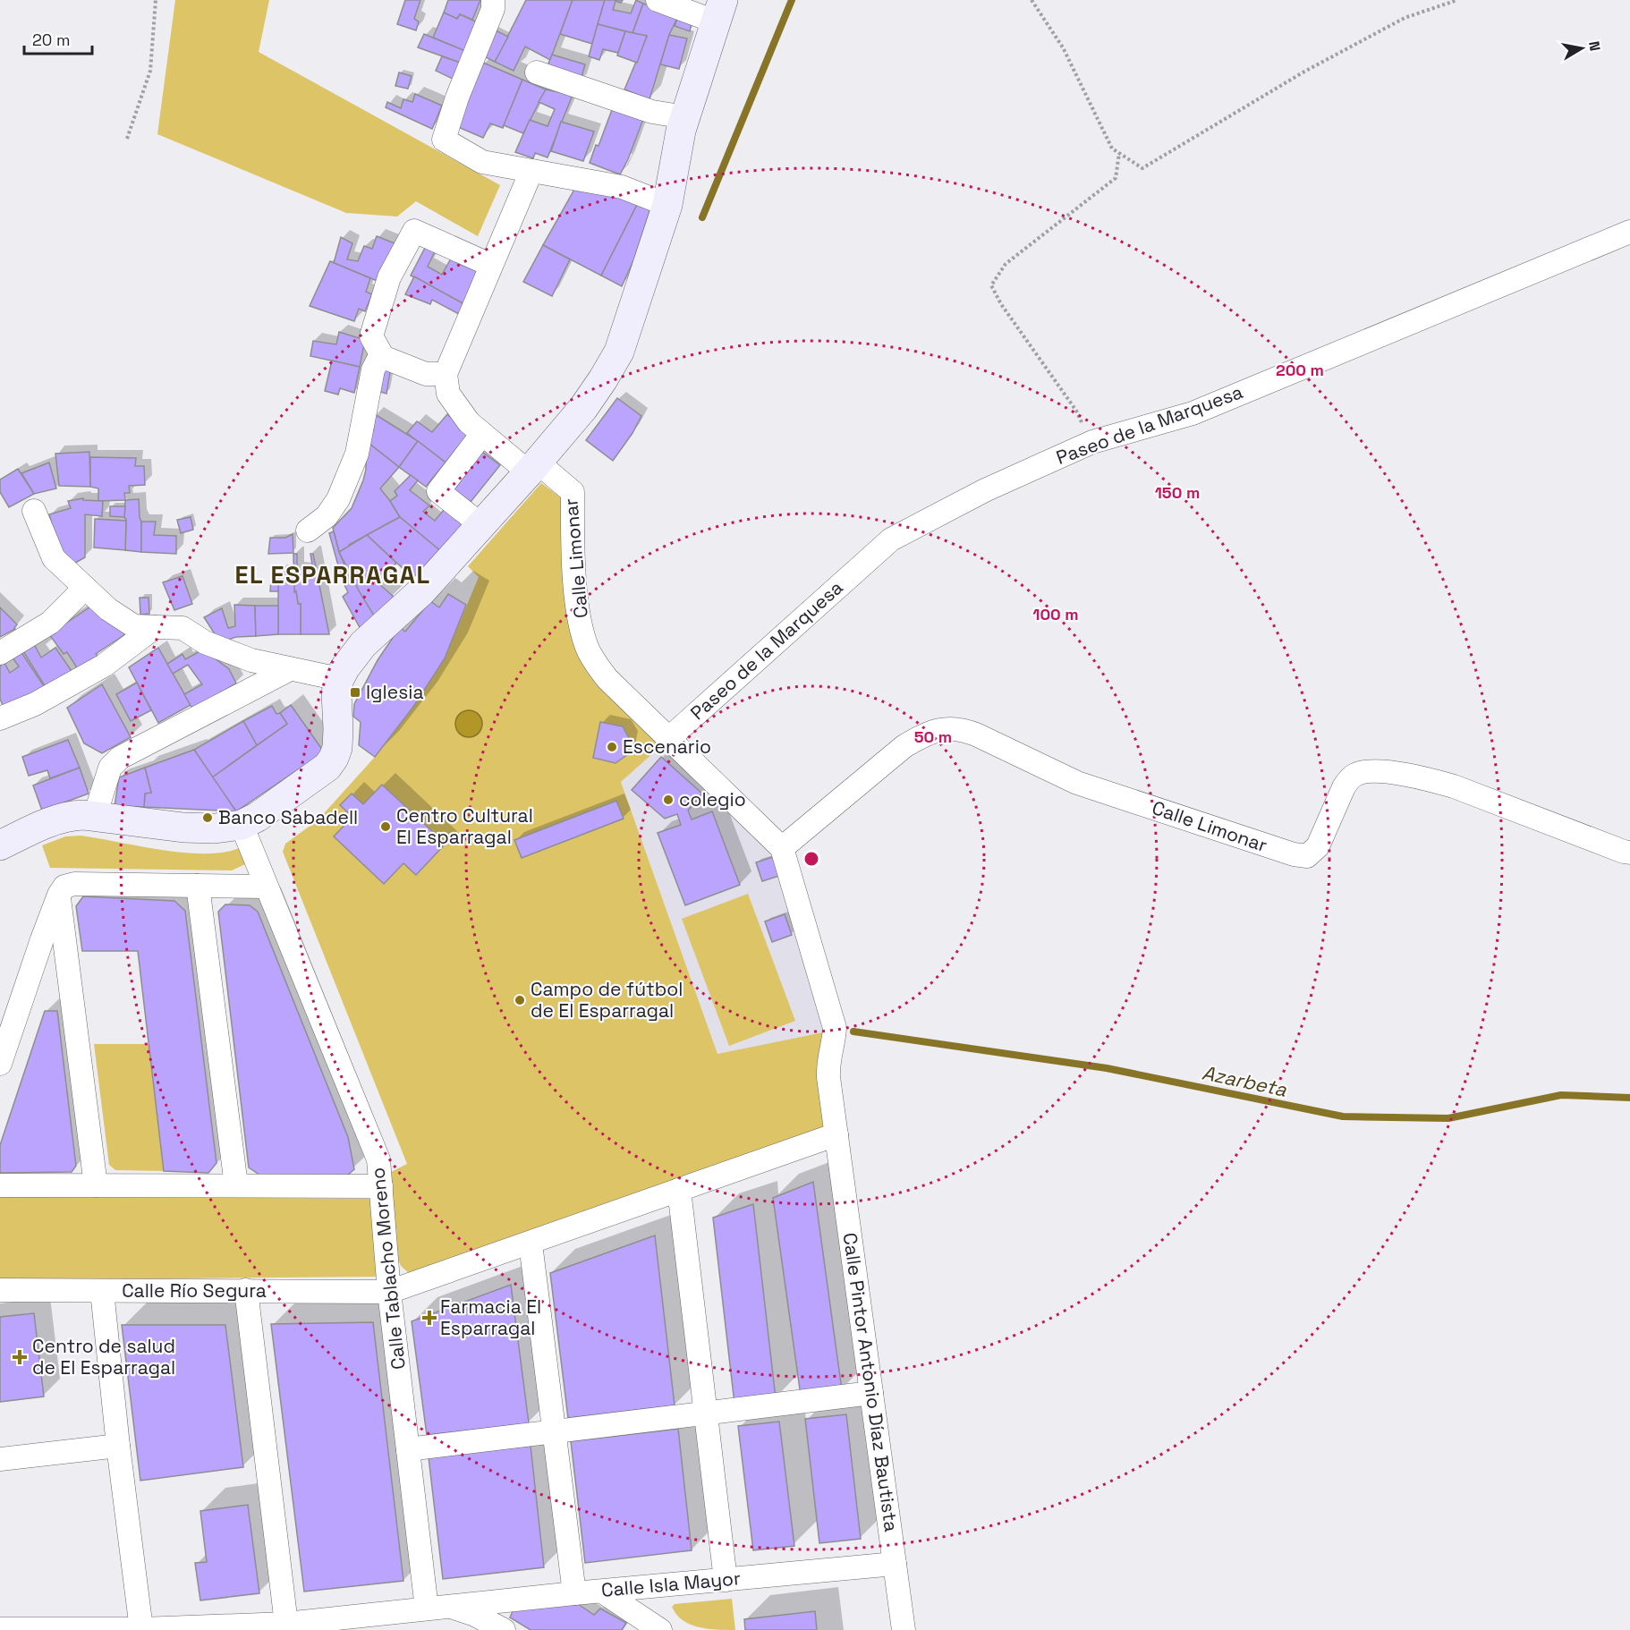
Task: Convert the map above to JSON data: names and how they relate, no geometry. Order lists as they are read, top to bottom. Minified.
{"streets":{"street":["Paseo de la Marquesa","Calle Limonar","Calle Tablacho Moreno","Calle Río Segura","Calle Pintor Antonio Díaz Bautista","Calle Isla Mayor"]},"crossings":[["Paseo de la Marquesa","Calle Limonar"],["Calle Limonar","Calle Río Segura"],["Calle Limonar","Calle Pintor Antonio Díaz Bautista"],["Calle Tablacho Moreno","Calle Río Segura"],["Calle Tablacho Moreno","Calle Isla Mayor"],["Calle Río Segura","Calle Pintor Antonio Díaz Bautista"],["Calle Pintor Antonio Díaz Bautista","Calle Isla Mayor"]],"districts":["EL ESPARRAGAL"],"water":["Azarbeta"],"places":{"transit":["Iglesia"],"other":["Escenario","colegio","Banco Sabadell","Centro Cultural El Esparragal","Campo de fútbol de El Esparragal"],"health":["Farmacia El Esparragal","Centro de salud de El Esparragal"]},"scale_bar":"20 m","north":"right","rings":["200 m","150 m","100 m","50 m"]}
